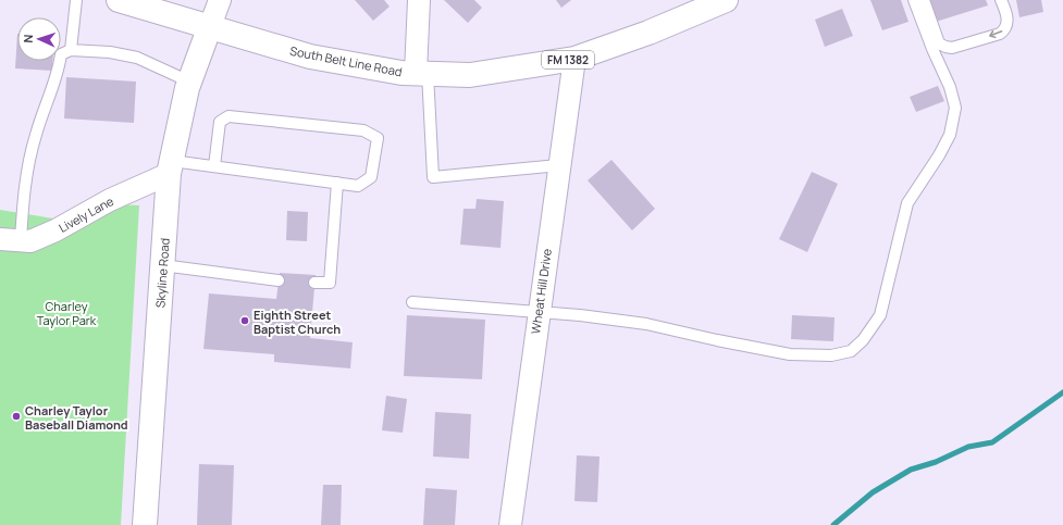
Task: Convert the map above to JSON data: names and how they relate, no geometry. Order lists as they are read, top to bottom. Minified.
{"streets":{"main road":["FM 1382","South Belt Line Road","Skyline Road"],"street":["Lively Lane","Wheat Hill Drive"]},"crossings":[["South Belt Line Road","Skyline Road"],["South Belt Line Road","Wheat Hill Drive"],["Lively Lane","Skyline Road"]],"parks":["Charley Taylor Park"],"places":["Eighth Street Baptist Church","Charley Taylor Baseball Diamond"],"north":"left"}
